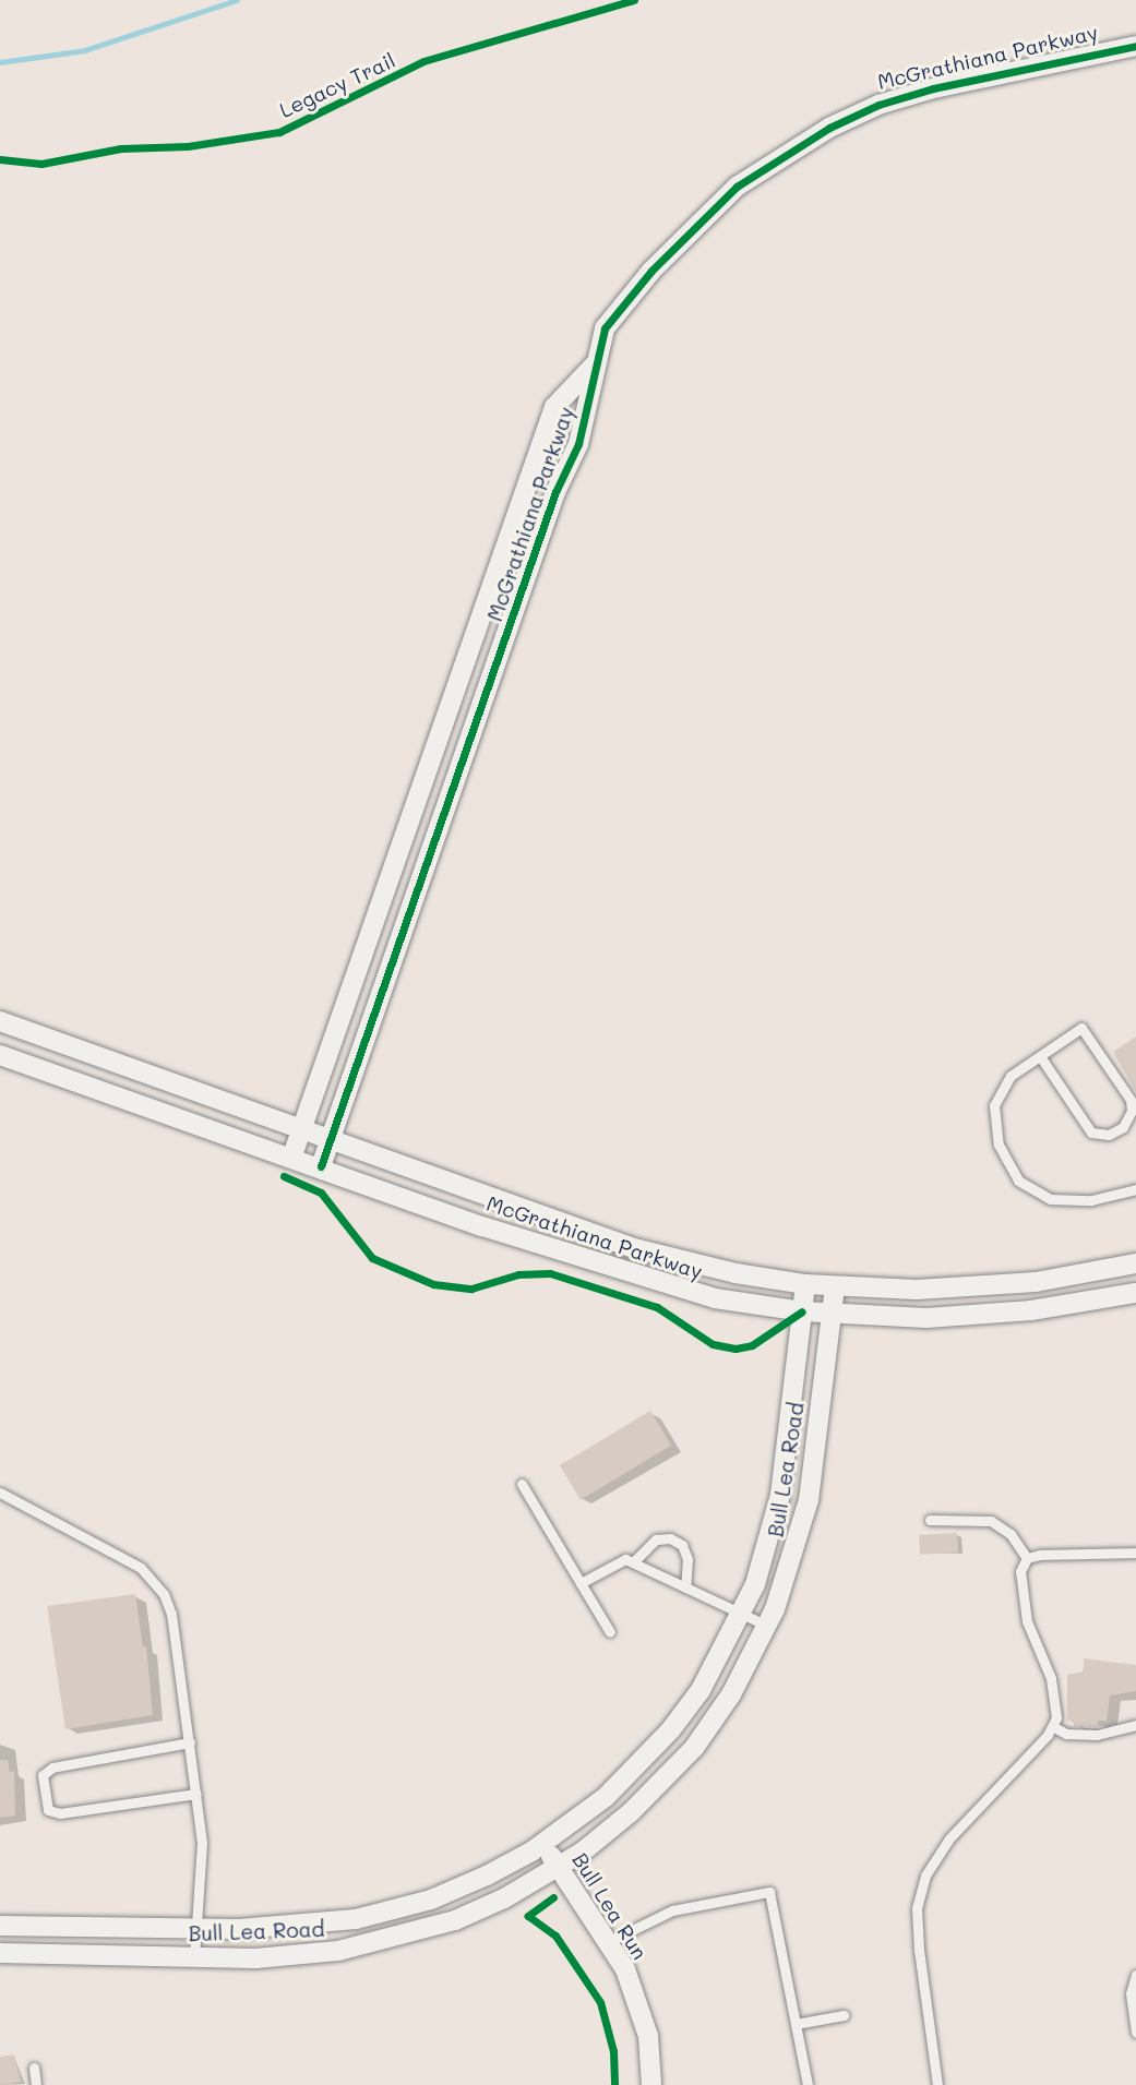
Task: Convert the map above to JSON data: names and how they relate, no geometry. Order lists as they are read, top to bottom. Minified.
{"streets":{"street":["McGrathiana Parkway","Bull Lea Road","Bull Lea Run"],"cycle path":["Legacy Trail"]},"crossings":[["McGrathiana Parkway","Bull Lea Road"],["Bull Lea Road","Bull Lea Run"]]}
